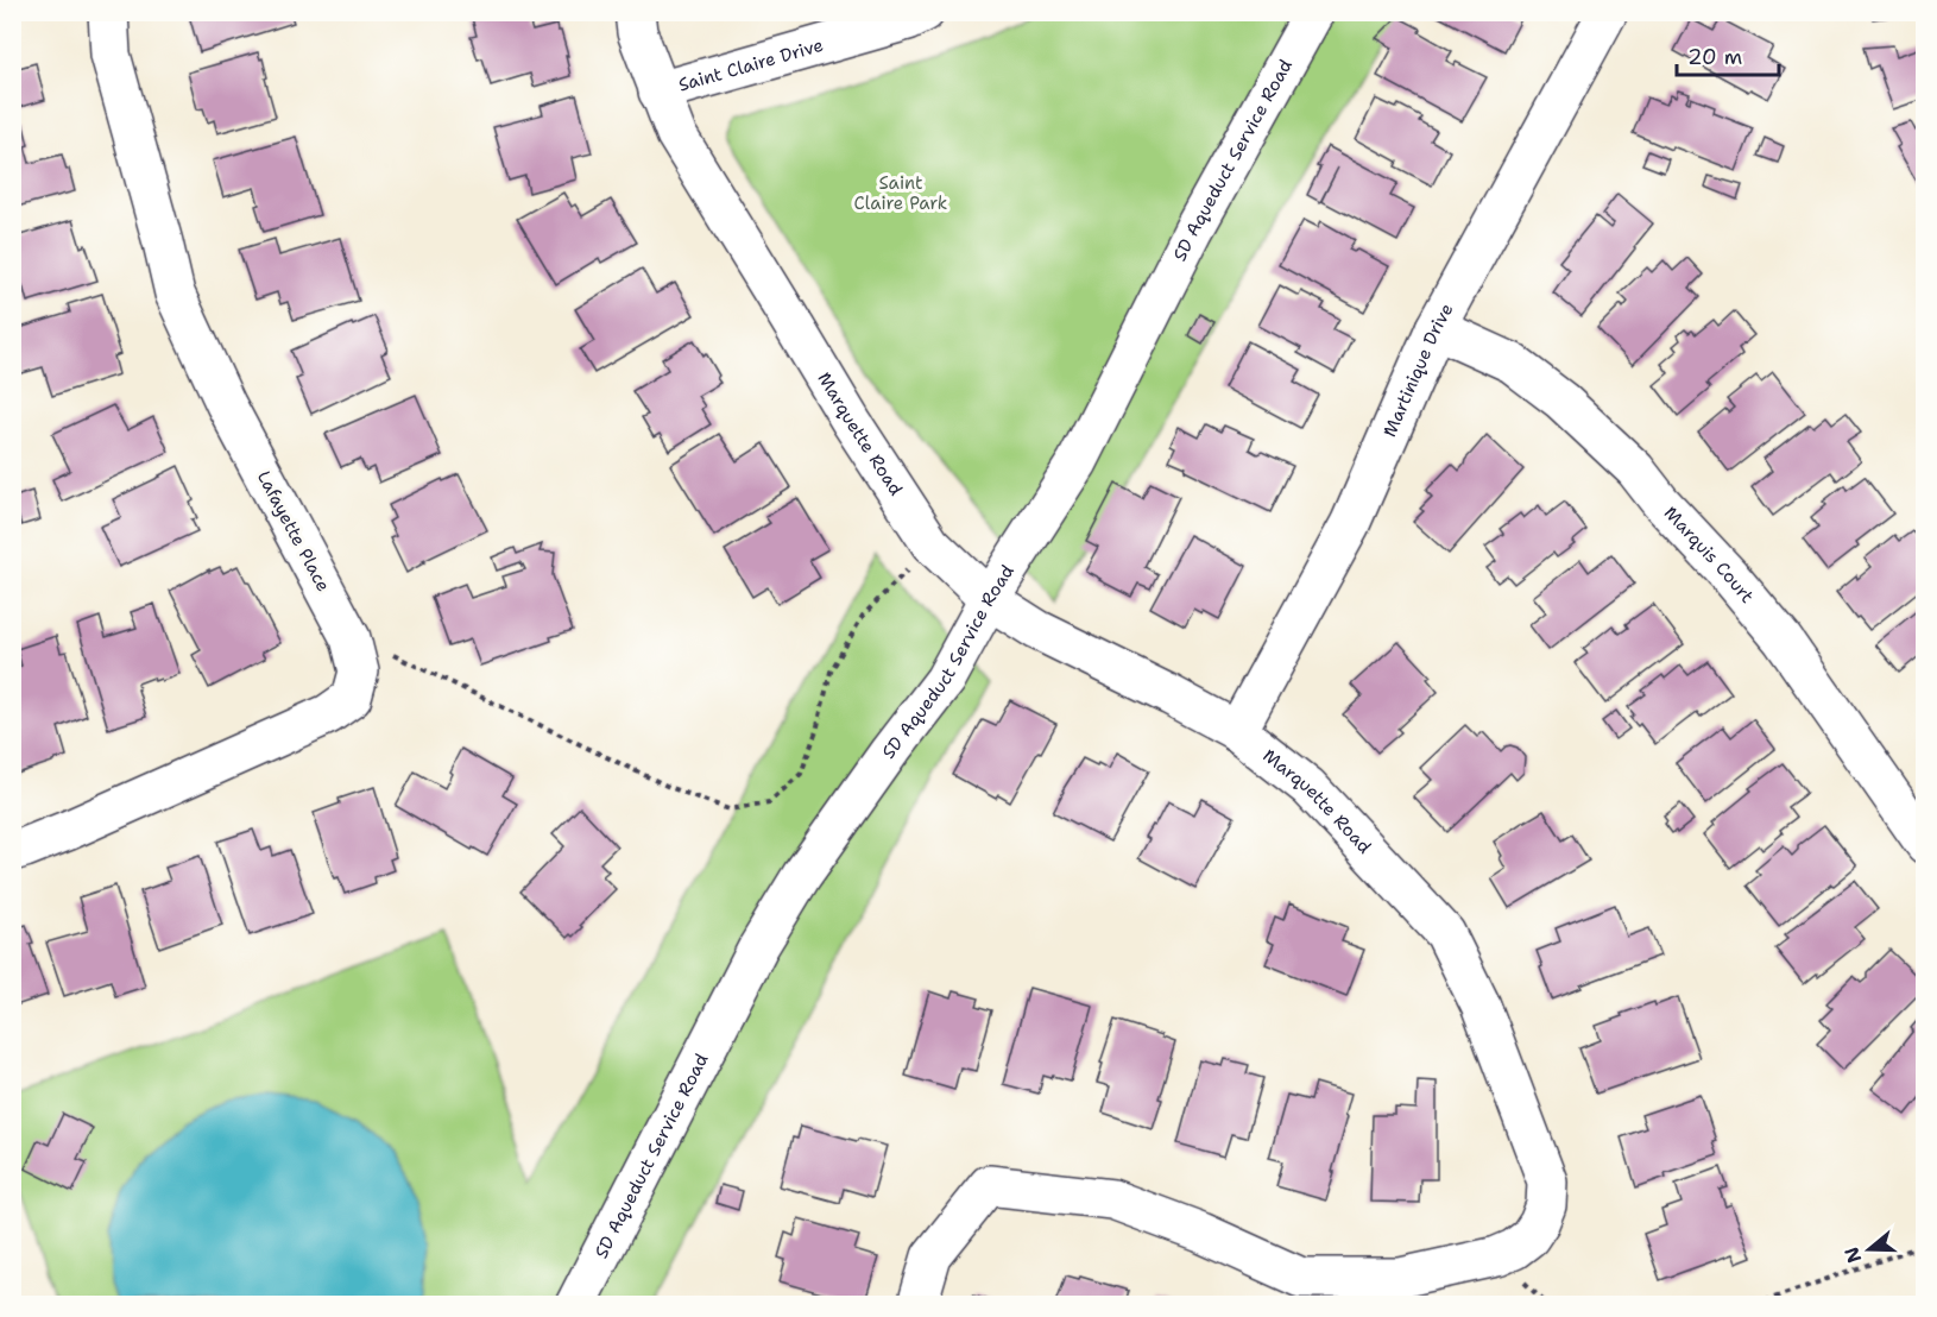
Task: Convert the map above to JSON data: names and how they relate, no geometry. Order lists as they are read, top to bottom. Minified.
{"streets":{"street":["Saint Claire Drive","SD Aqueduct Service Road","Martinique Drive","Marquette Road","Lafayette Place","Marquis Court"]},"crossings":[["Saint Claire Drive","Marquette Road"],["SD Aqueduct Service Road","Marquette Road"],["Martinique Drive","Marquette Road"],["Martinique Drive","Marquis Court"]],"parks":["Saint Claire Park"],"scale_bar":"20 m","north":"left"}
